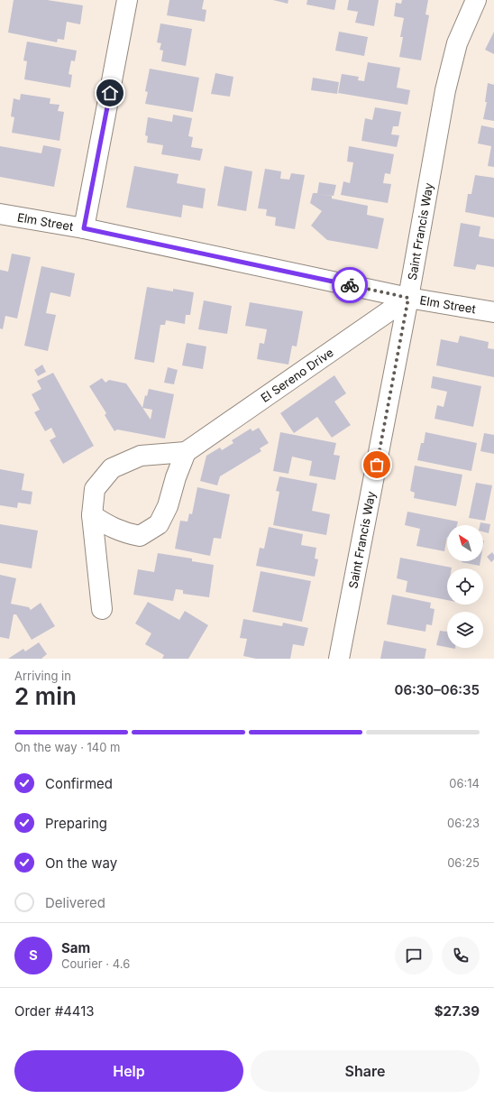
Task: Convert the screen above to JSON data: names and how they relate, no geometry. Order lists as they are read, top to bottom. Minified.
{"streets":{"street":["Elm Street","Saint Francis Way","El Sereno Drive"]},"crossings":[["Elm Street","Saint Francis Way"],["Elm Street","El Sereno Drive"],["Saint Francis Way","El Sereno Drive"]],"north":"top left","page":{"heading":["2 min","Arriving in","06:30–06:35"],"panel":["Sam","Courier · 4.6","Order #4413","$27.39"],"bar":"On the way · 140 m","list":[["Confirmed","06:14"],["Preparing","06:23"],["On the way","06:25"],"Delivered"],"round":"S","buttons":["Help","Share"]}}
